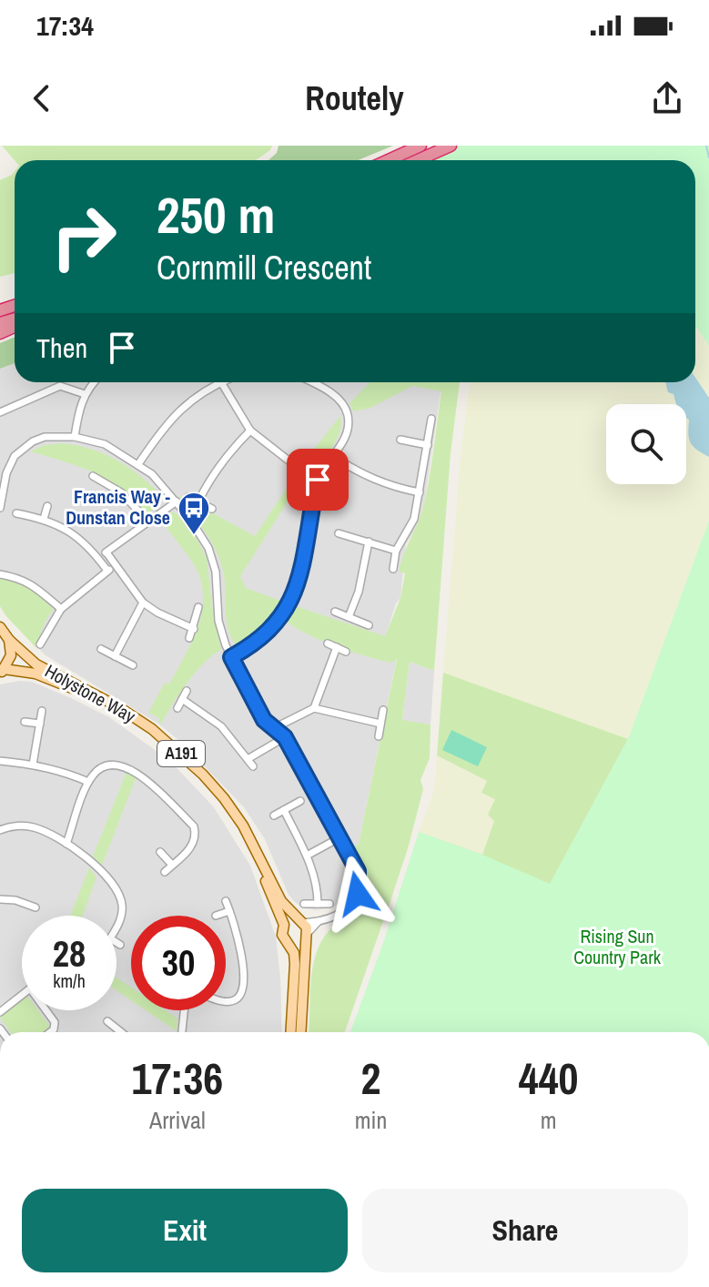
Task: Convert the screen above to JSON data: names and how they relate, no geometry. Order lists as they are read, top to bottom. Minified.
{"streets":{"main road":["Holystone Way","A191"]},"parks":["Rising Sun Country Park"],"places":{"bus stop":["Francis Way - Dunstan Close"]},"page":{"status":"17:34","header":"Routely","turn":["250 m","Cornmill Crescent"],"then":"Then","speed":"28 km/h","limit":"30","eta":["17:36","Arrival","2","min","440","m"],"buttons":["Exit","Share"]}}
